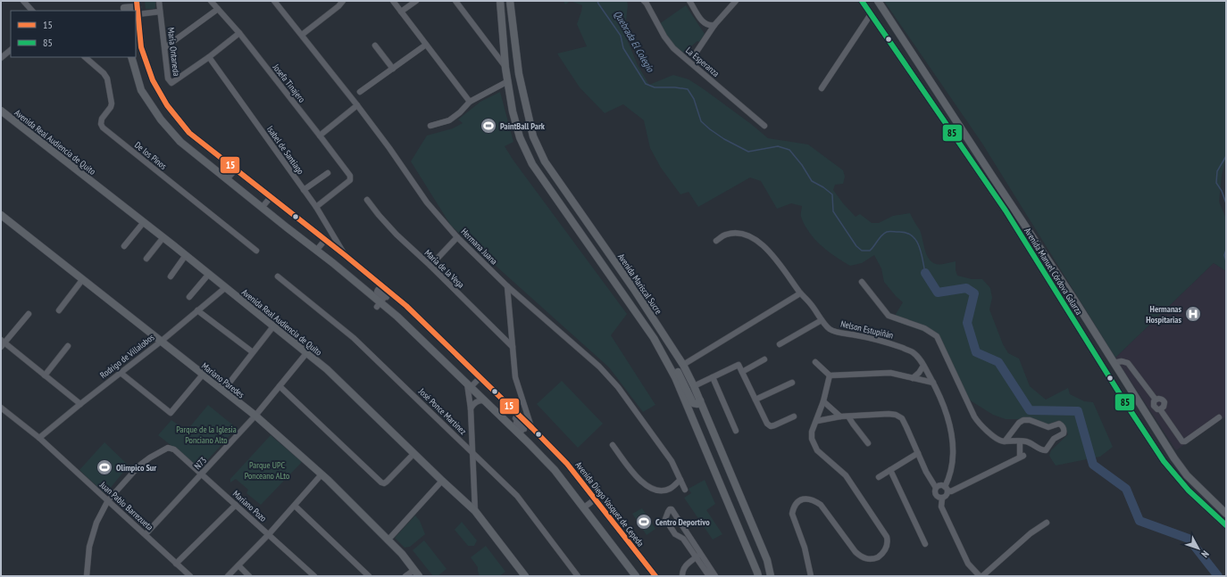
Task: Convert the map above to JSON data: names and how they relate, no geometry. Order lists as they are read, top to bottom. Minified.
{"streets":{"main road":["Avenida Real Audiencia de Quito","Avenida Manuel Córdova Galarza","Avenida Mariscal Sucre","Mariano Paredes","Avenida Diego Vasquez de Cepeda"],"street":["Maria Ontaneda","La Esperanza","Josefa Tinajero","Isabel de Santiago","De los Pinos","Hermana Juana","Maria de la Vega","Nelson Estupiñán","Rodrigo de Villalobos","José Ponce Martinez","N73","Juan Pablo Barrezueta","Mariano Pozo"]},"crossings":[["Maria Ontaneda","Josefa Tinajero"],["Maria Ontaneda","Isabel de Santiago"],["Josefa Tinajero","Isabel de Santiago"],["Avenida Real Audiencia de Quito","Rodrigo de Villalobos"],["Avenida Real Audiencia de Quito","N73"],["Isabel de Santiago","Avenida Diego Vasquez de Cepeda"],["Rodrigo de Villalobos","Mariano Paredes"],["Rodrigo de Villalobos","Juan Pablo Barrezueta"],["Mariano Paredes","N73"],["N73","Juan Pablo Barrezueta"],["N73","Mariano Pozo"],["Juan Pablo Barrezueta","Mariano Pozo"]],"water":["Quebrada El Colegio"],"parks":["Parque de la Iglesia Ponciano Alto","Parque UPC Ponceano ALto"],"places":{"sports":["PaintBall Park","Olimpico Sur","Centro Deportivo"],"hospital":["Hermanas Hospitarias"]},"lines":["transit line 15","transit line 85"],"legend":["15","85"],"north":"bottom right"}
